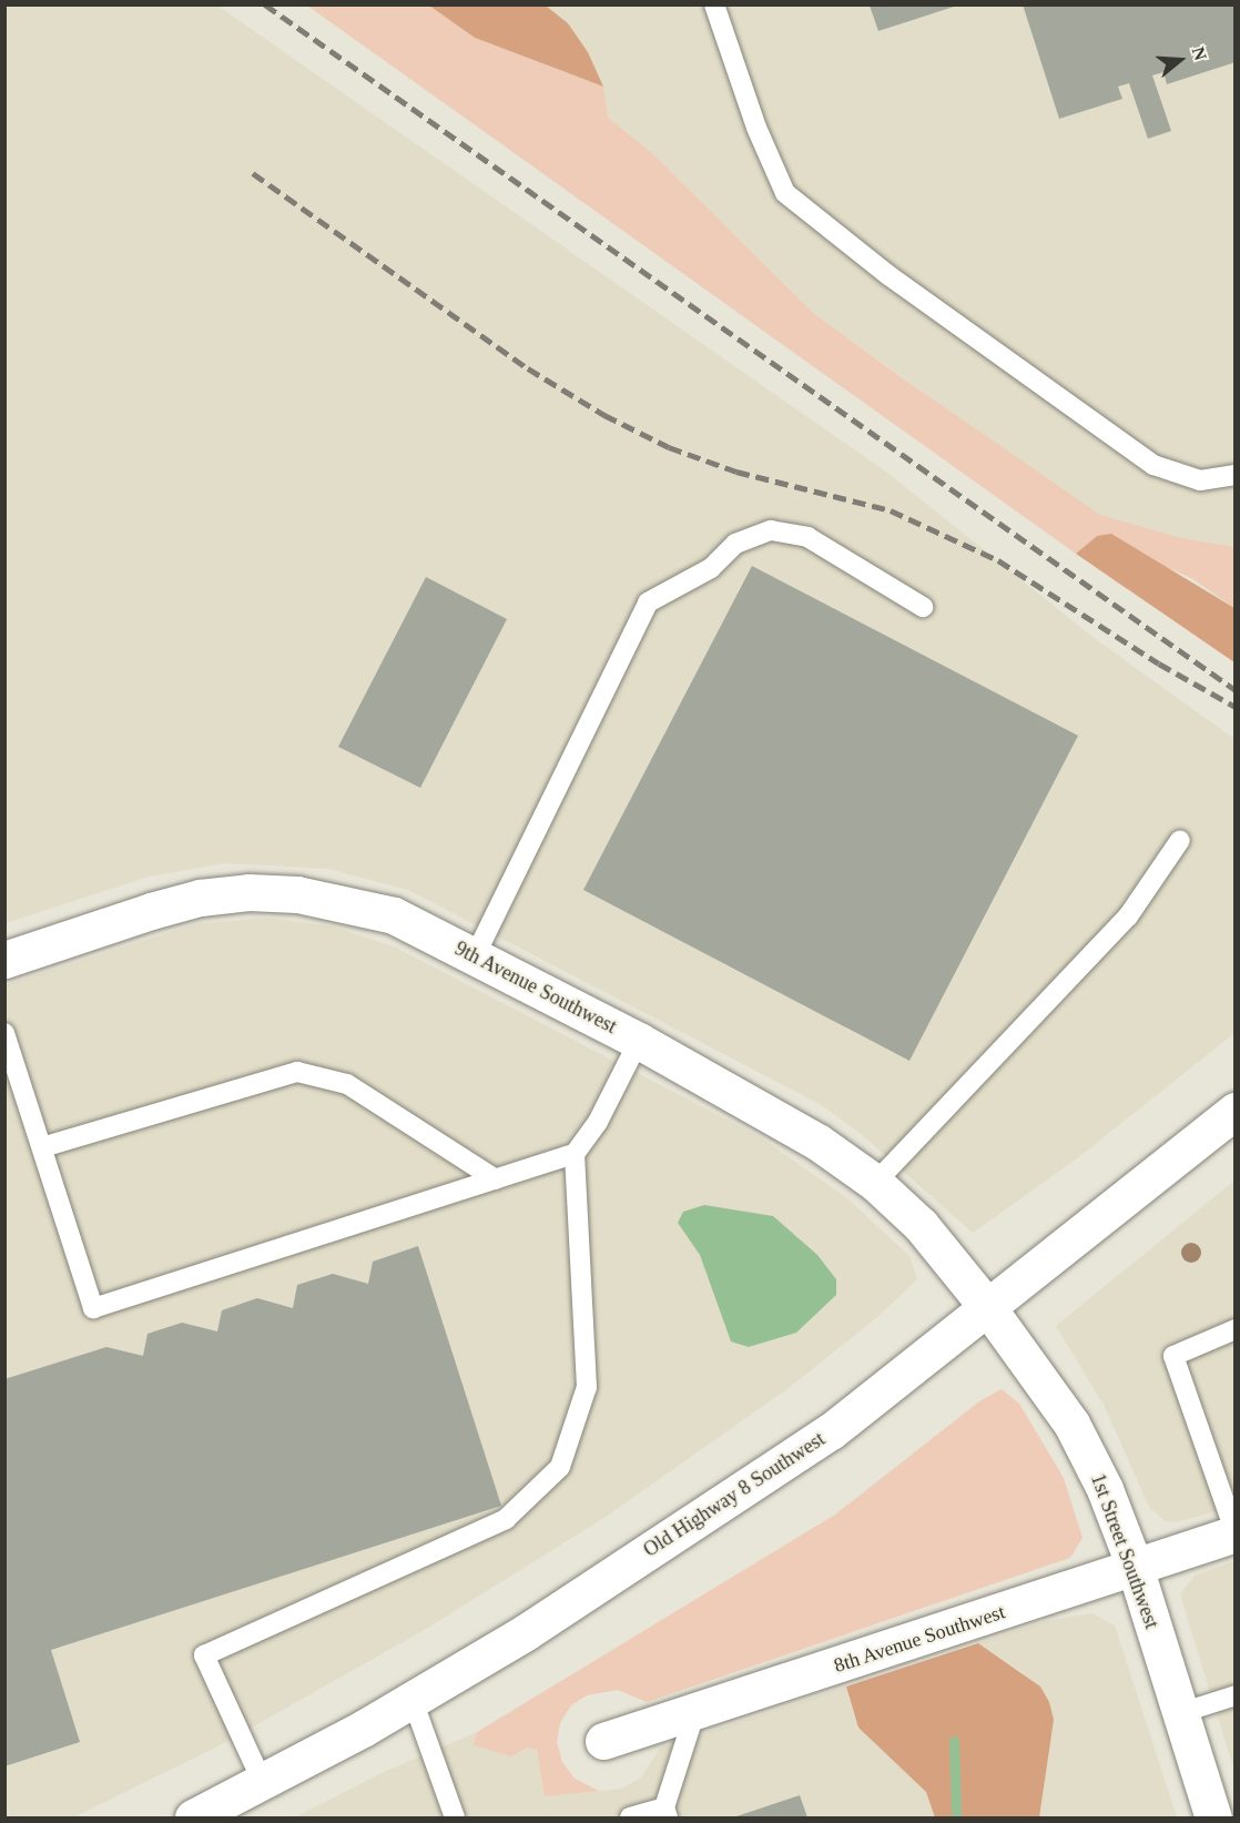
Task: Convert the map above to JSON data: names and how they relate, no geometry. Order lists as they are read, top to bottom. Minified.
{"streets":{"street":["9th Avenue Southwest","Old Highway 8 Southwest","1st Street Southwest","8th Avenue Southwest"]},"crossings":[["9th Avenue Southwest","Old Highway 8 Southwest"],["9th Avenue Southwest","1st Street Southwest"],["Old Highway 8 Southwest","1st Street Southwest"],["1st Street Southwest","8th Avenue Southwest"]],"north":"right"}
